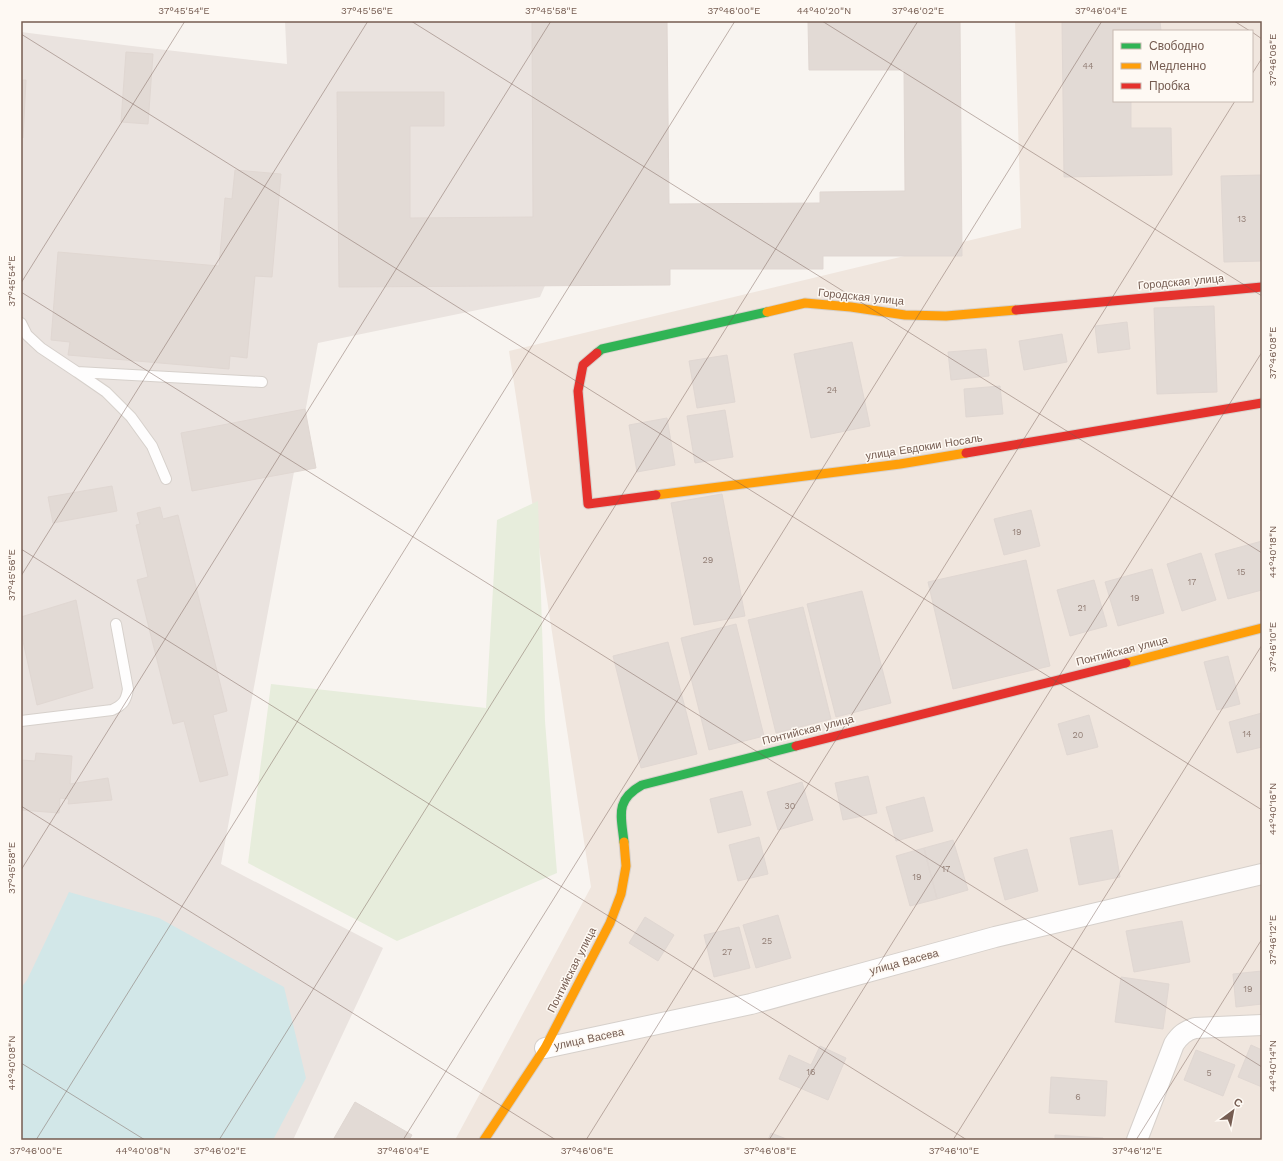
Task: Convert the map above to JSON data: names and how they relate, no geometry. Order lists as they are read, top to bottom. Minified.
{"streets":{"street":["Городская улица","улица Евдокии Носаль","Понтийская улица","улица Васева"]},"crossings":[["Городская улица","улица Евдокии Носаль"],["Понтийская улица","улица Васева"]],"house_numbers":["44","13","24","19","29","15","17","19","21","14","20","30","17","19","25","27","19","16","5","6"],"legend":["Свободно","Медленно","Пробка"],"north":"top right","coordinates":["37°45'54\"E","37°45'56\"E","37°45'58\"E","37°46'00\"E","44°40'20\"N","37°46'02\"E","37°46'04\"E","37°46'06\"E","37°46'08\"E","44°40'18\"N","37°46'10\"E","44°40'16\"N","37°46'12\"E","44°40'08\"N","44°40'14\"N"]}
